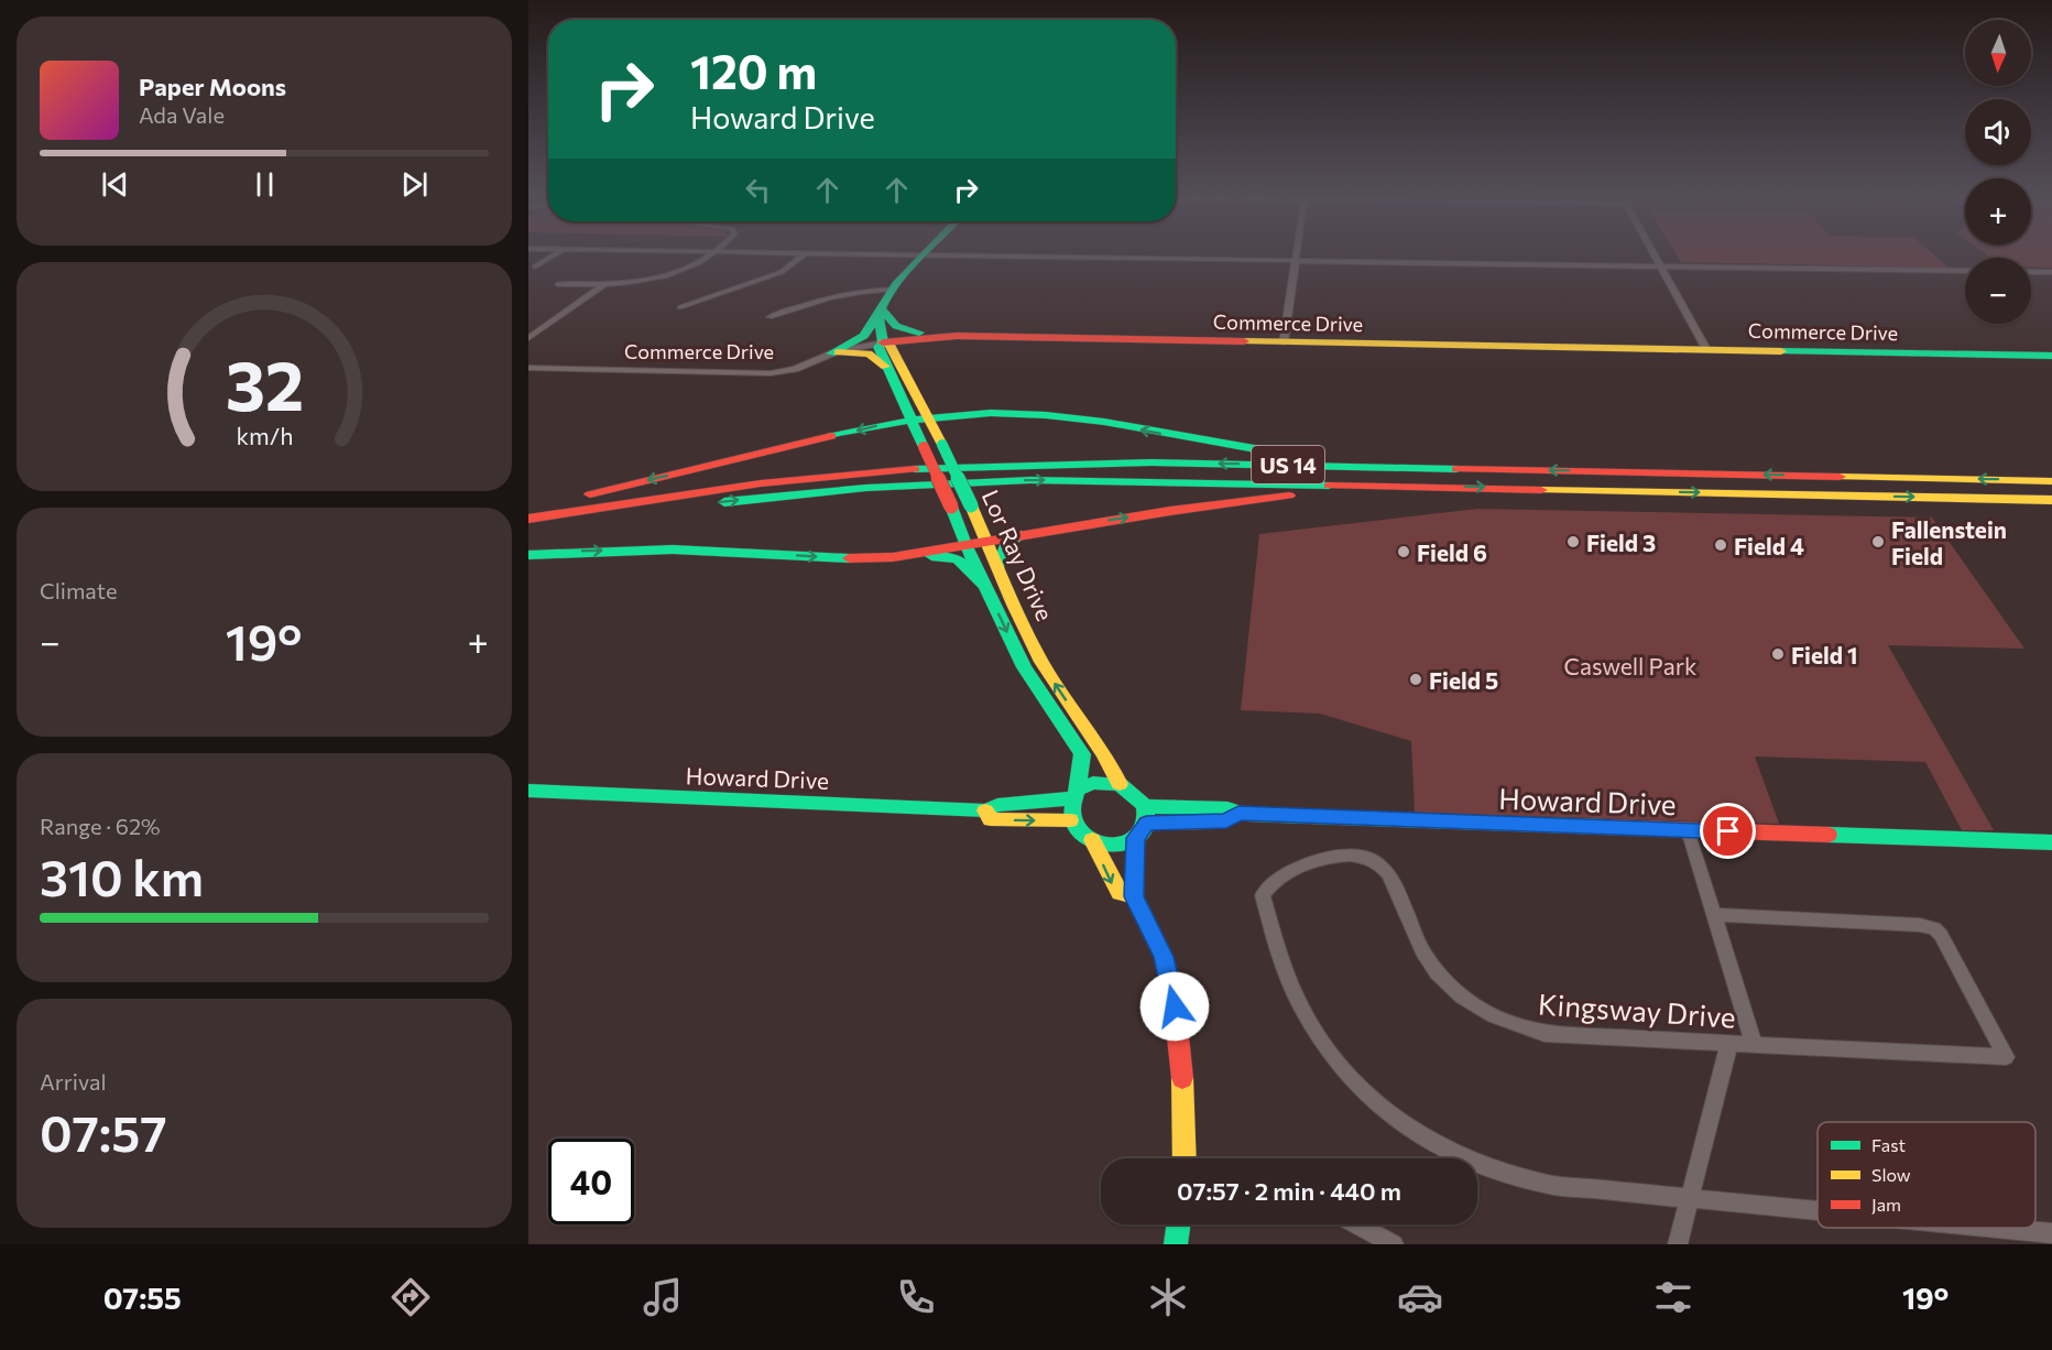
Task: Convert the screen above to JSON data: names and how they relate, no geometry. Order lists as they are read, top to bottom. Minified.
{"streets":{"main road":["Commerce Drive","US 14","Lor Ray Drive","Howard Drive"],"street":["Kingsway Drive"]},"crossings":[["Commerce Drive","Lor Ray Drive"],["Lor Ray Drive","Howard Drive"]],"parks":["Caswell Park"],"places":["Field 3","Fallenstein Field","Field 4","Field 6","Field 1","Field 5"],"legend":["Fast","Slow","Jam"],"north":"bottom","page":{"map_buttons":["+","−"],"turn":["120 m","Howard Drive"],"song":["Paper Moons","Ada Vale"],"tile":["Climate",["Range · 62%","310 km"],["Arrival","07:57"]],"heat":["−","19°","+"],"limit":"40","trip":"07:57 · 2 min · 440 m","tabs":["07:55","19°"],"gauge":["32","km/h"]}}
